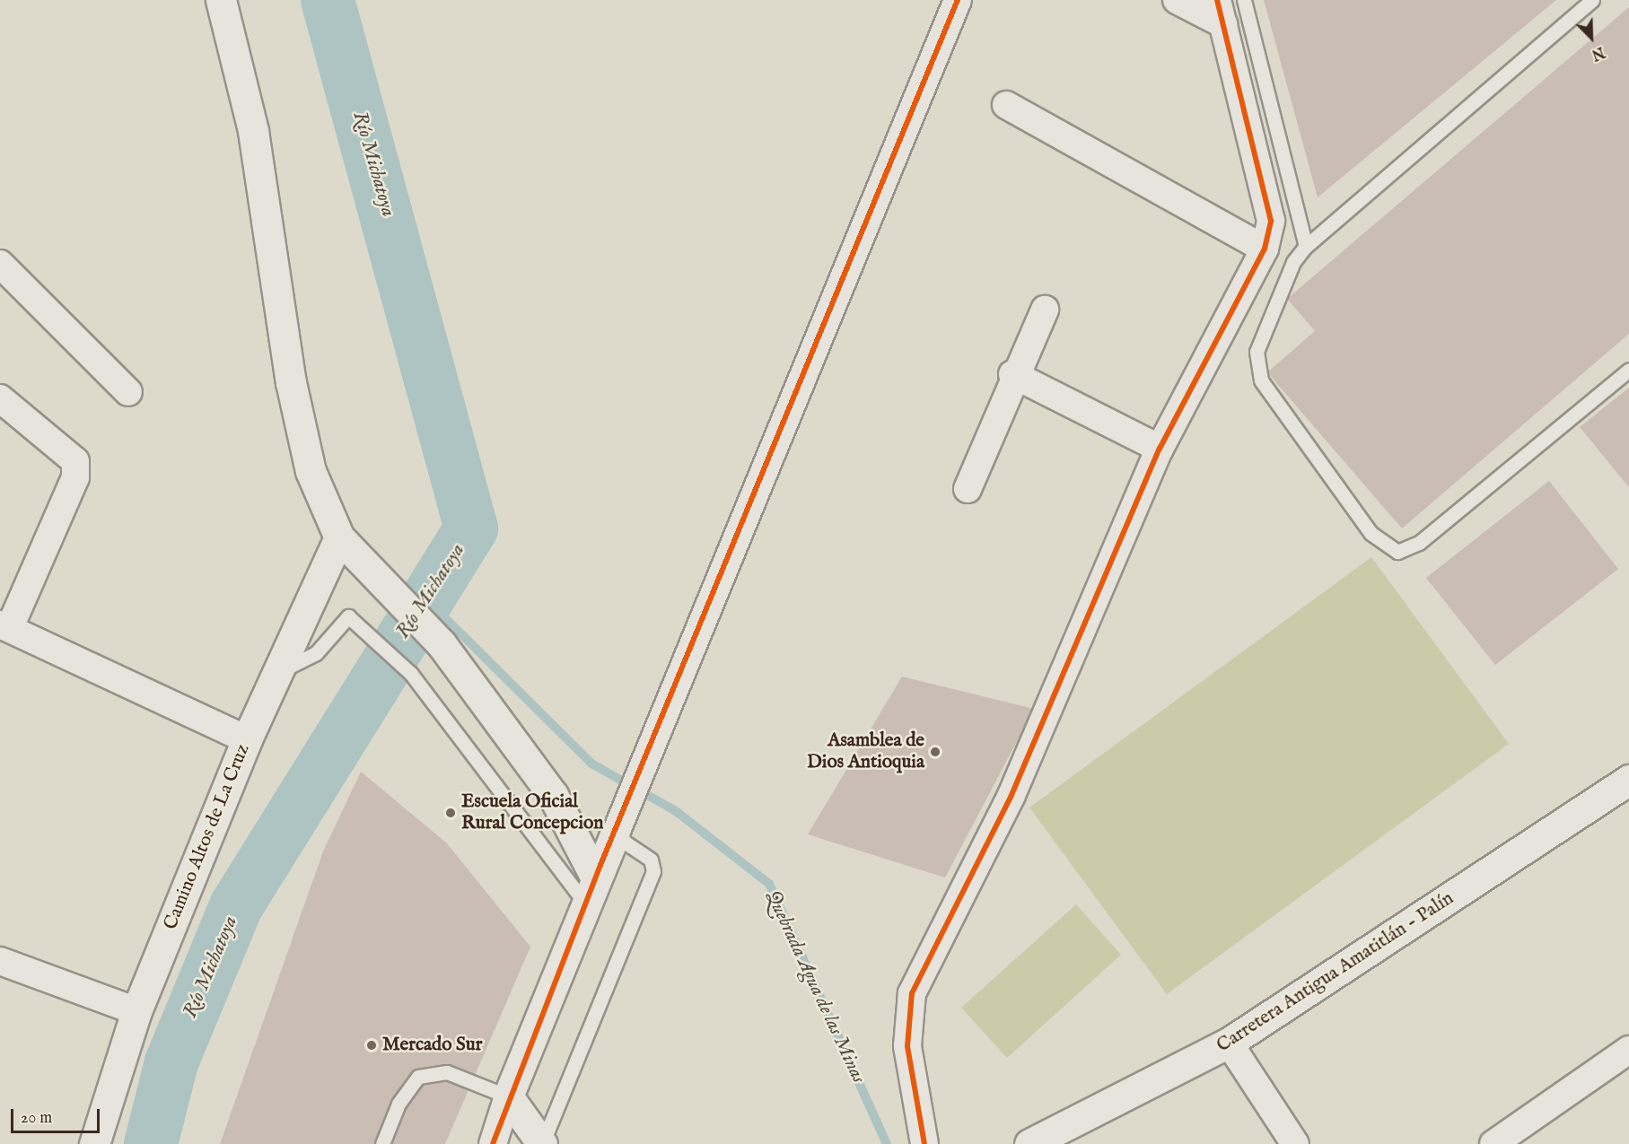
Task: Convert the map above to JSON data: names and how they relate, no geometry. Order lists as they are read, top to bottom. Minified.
{"streets":{"street":["Camino Altos de La Cruz","Carretera Antigua Amatitlán - Palín"]},"water":["Río Michatoya","Quebrada Agua de las Minas"],"places":["Asamblea de Dios Antioquia","Escuela Oficial Rural Concepcion","Mercado Sur"],"scale_bar":"20 m","north":"bottom right"}
